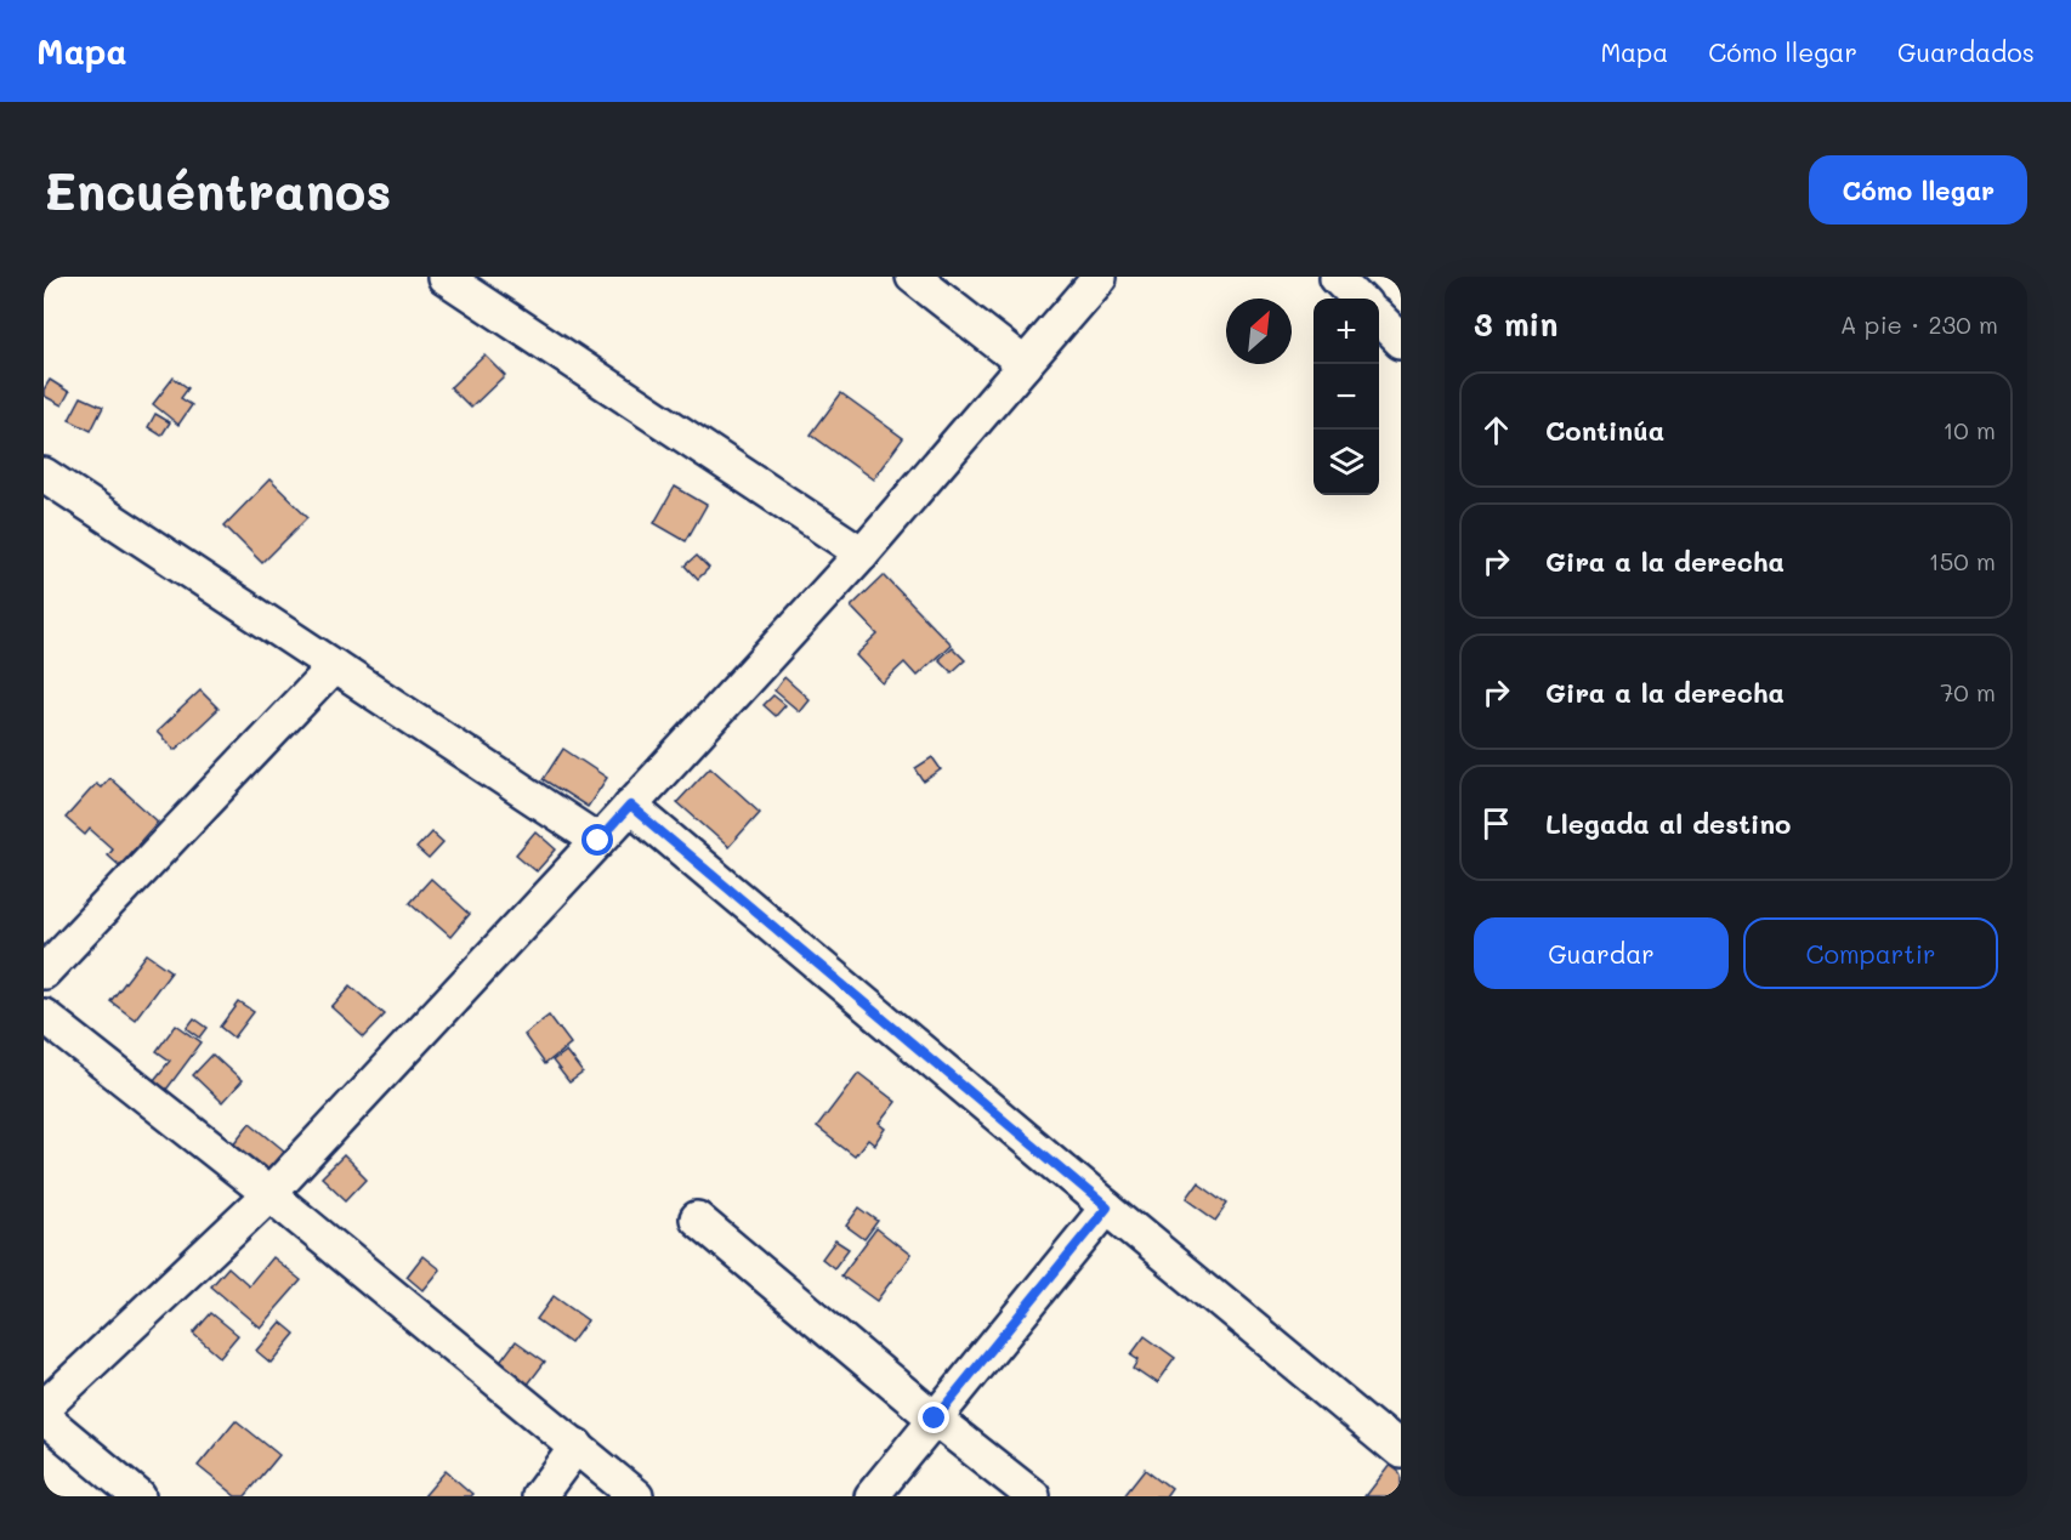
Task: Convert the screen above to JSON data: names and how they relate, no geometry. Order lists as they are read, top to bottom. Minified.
{"north":"top right","page":{"header":"Mapa","nav":["Mapa","Cómo llegar","Guardados"],"buttons":["Cómo llegar",["Guardar","Compartir"]],"title":"Encuéntranos","heading":["3 min","A pie · 230 m"],"map_buttons":["+","−"],"list":[["Continúa","10 m"],["Gira a la derecha","150 m"],["Gira a la derecha","70 m"],"Llegada al destino"]}}
